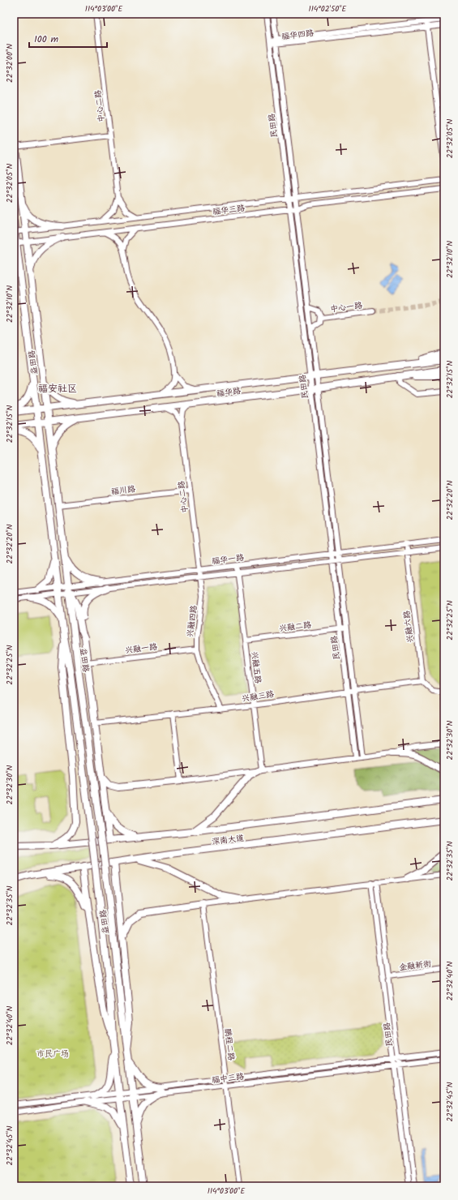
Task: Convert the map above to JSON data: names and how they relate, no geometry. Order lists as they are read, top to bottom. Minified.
{"streets":{"main road":["益田路","福华路","深南大道"],"street":["福华四路","中心二路","民田路","福华三路","中心一路","福川路","福华一路","兴融四路","兴融二路","兴融六路","兴融一路","兴融五路","兴融三路","金融新街","鹏程二路","福中三路"]},"crossings":[["福华四路","民田路"],["中心二路","福华三路"],["中心二路","益田路"],["中心二路","福华路"],["中心二路","福川路"],["中心二路","福华一路"],["中心二路","兴融四路"],["民田路","福华三路"],["民田路","福华路"],["民田路","福华一路"],["民田路","兴融二路"],["民田路","兴融三路"],["民田路","金融新街"],["民田路","福中三路"],["福华三路","益田路"],["益田路","福华路"],["益田路","福川路"],["益田路","福华一路"],["益田路","福中三路"],["福华一路","兴融四路"],["福华一路","兴融六路"],["福华一路","兴融五路"],["兴融四路","兴融一路"],["兴融四路","兴融三路"],["兴融二路","兴融五路"],["兴融六路","兴融三路"],["兴融五路","兴融三路"],["鹏程二路","福中三路"]],"districts":["福安社区"],"parks":["市民广场"],"scale_bar":"100 m","coordinates":["114°03'00\"E","114°02'50\"E","22°32'00\"N","22°32'05\"N","22°32'10\"N","22°32'15\"N","22°32'20\"N","22°32'25\"N","22°32'30\"N","22°32'35\"N","22°32'40\"N","22°32'45\"N"]}
